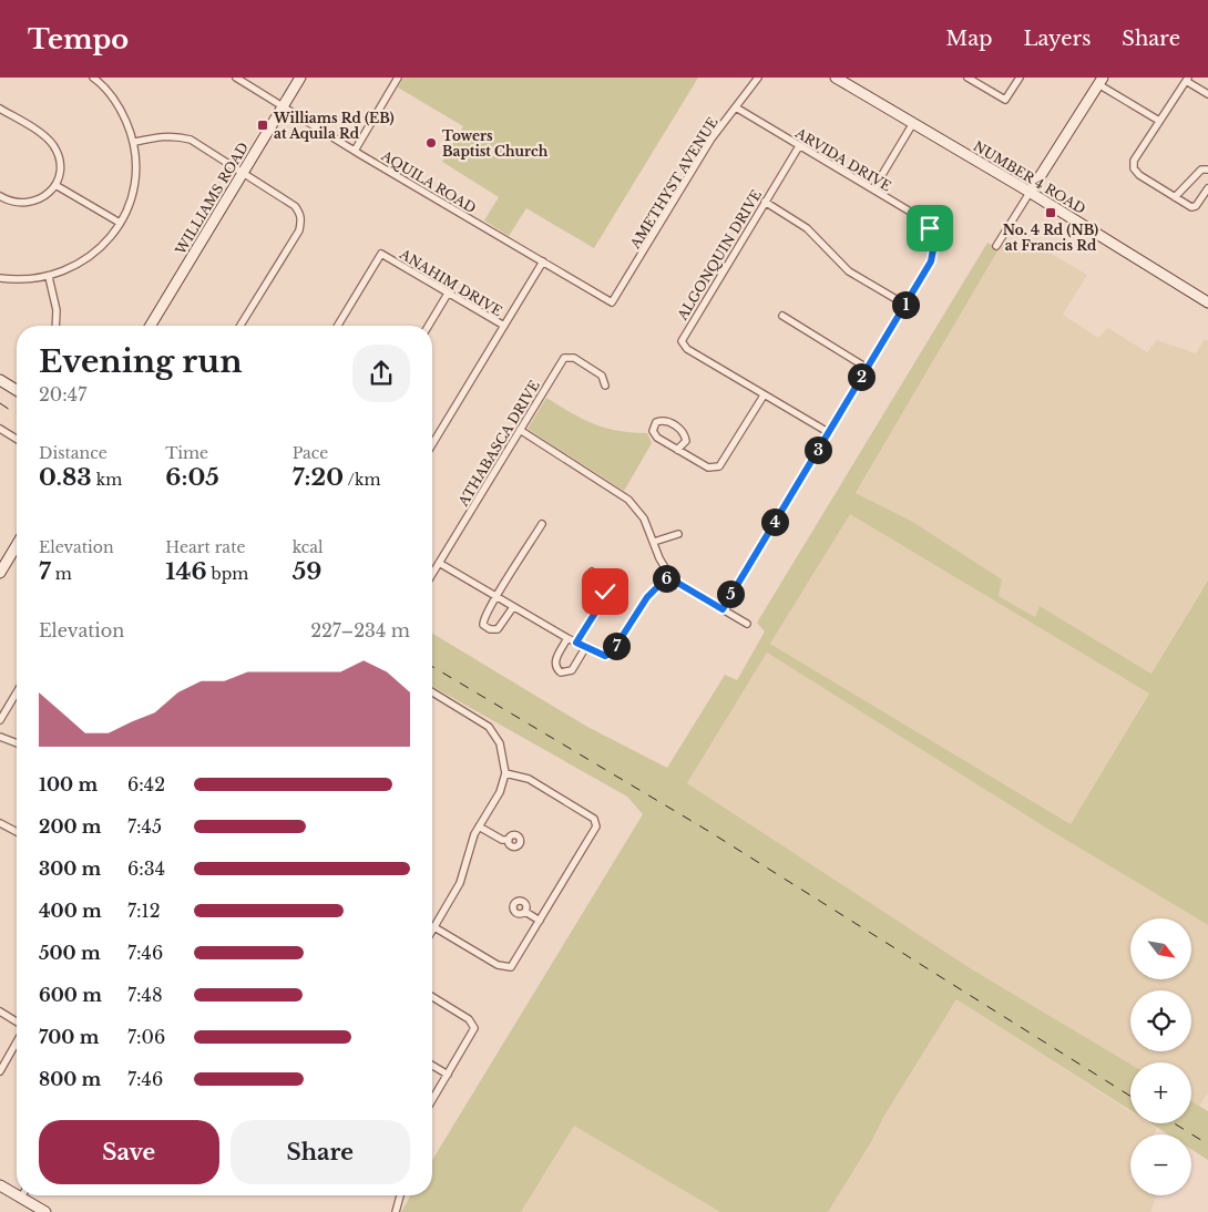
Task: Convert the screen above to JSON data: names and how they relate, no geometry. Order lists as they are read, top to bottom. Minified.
{"streets":{"street":["ARVIDA DRIVE","NUMBER 4 ROAD","AQUILA ROAD","AMETHYST AVENUE","WILLIAMS ROAD","ALGONQUIN DRIVE","ANAHIM DRIVE","ATHABASCA DRIVE"]},"crossings":[["ARVIDA DRIVE","AMETHYST AVENUE"],["ARVIDA DRIVE","ALGONQUIN DRIVE"],["AQUILA ROAD","AMETHYST AVENUE"],["AQUILA ROAD","WILLIAMS ROAD"]],"places":{"transit":["Williams Rd (EB) at Aquila Rd","No. 4 Rd (NB) at Francis Rd"],"other":["Towers Baptist Church"]},"north":"bottom right","page":{"header":"Tempo","nav":["Map","Layers","Share"],"pins":["1","2","3","4","6","5","7"],"heading":["Evening run","20:47"],"stats":[["Distance","0.83 km"],["Time","6:05"],["Pace","7:20 /km"],["Elevation","7 m"],["Heart rate","146 bpm"],["kcal","59"]],"chart":["Elevation","227–234 m"],"list":[{"name":"100 m","note":"6:42"},{"name":"200 m","note":"7:45"},{"name":"300 m","note":"6:34"},{"name":"400 m","note":"7:12"},{"name":"500 m","note":"7:46"},{"name":"600 m","note":"7:48"},{"name":"700 m","note":"7:06"},{"name":"800 m","note":"7:46"}],"map_buttons":["+","−"],"buttons":["Save","Share"]}}
